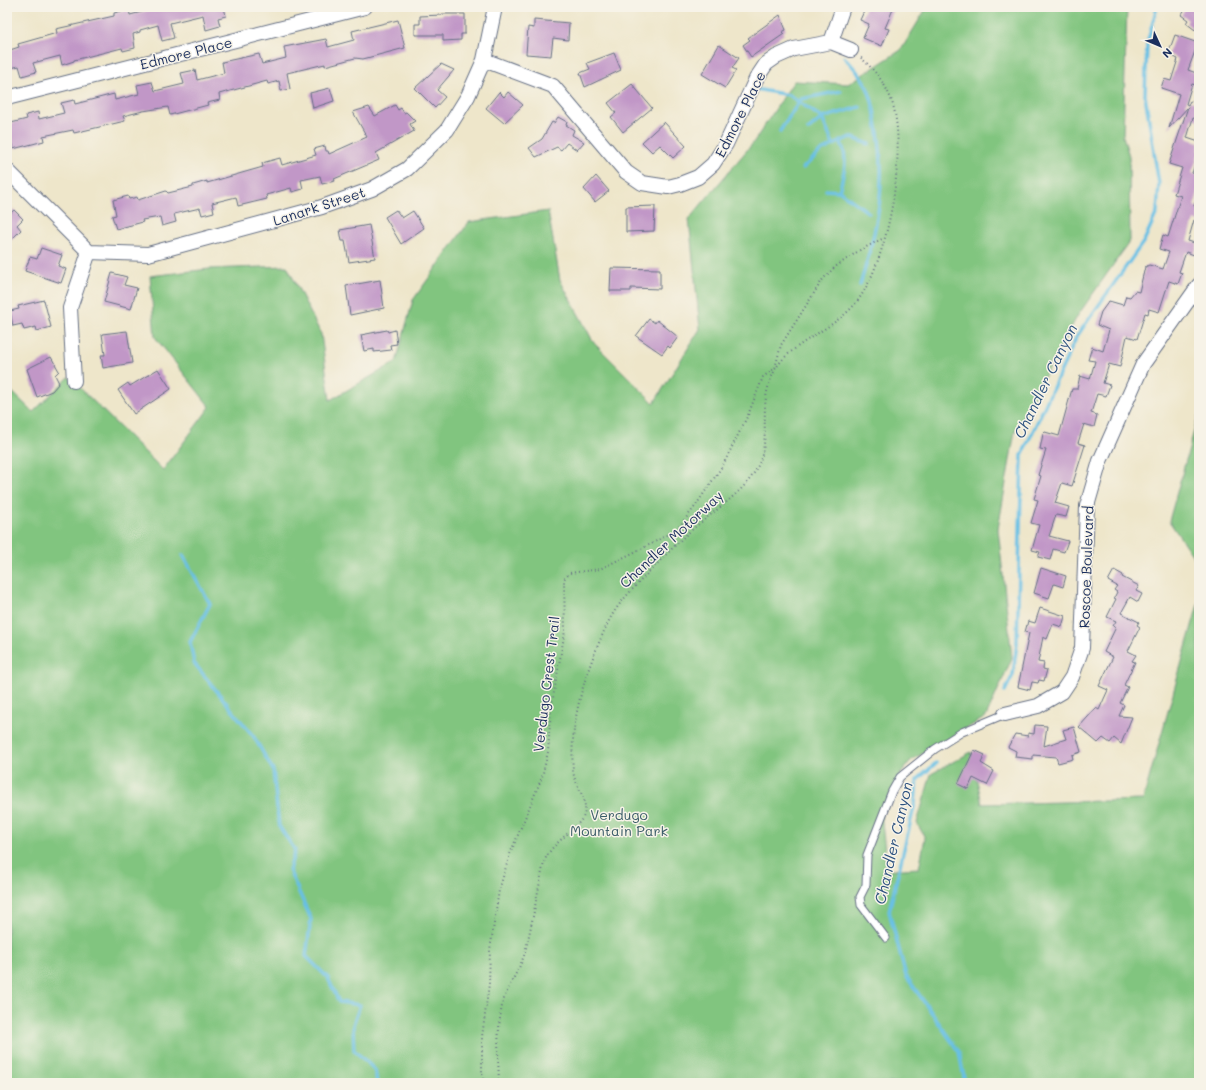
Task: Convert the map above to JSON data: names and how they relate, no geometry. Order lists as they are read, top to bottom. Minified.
{"streets":{"street":["Edmore Place","Lanark Street","Roscoe Boulevard"],"path":["Chandler Motorway","Verdugo Crest Trail"]},"crossings":[["Edmore Place","Lanark Street"],["Chandler Motorway","Verdugo Crest Trail"]],"water":["Chandler Canyon"],"parks":["Verdugo Mountain Park"],"north":"bottom right"}
